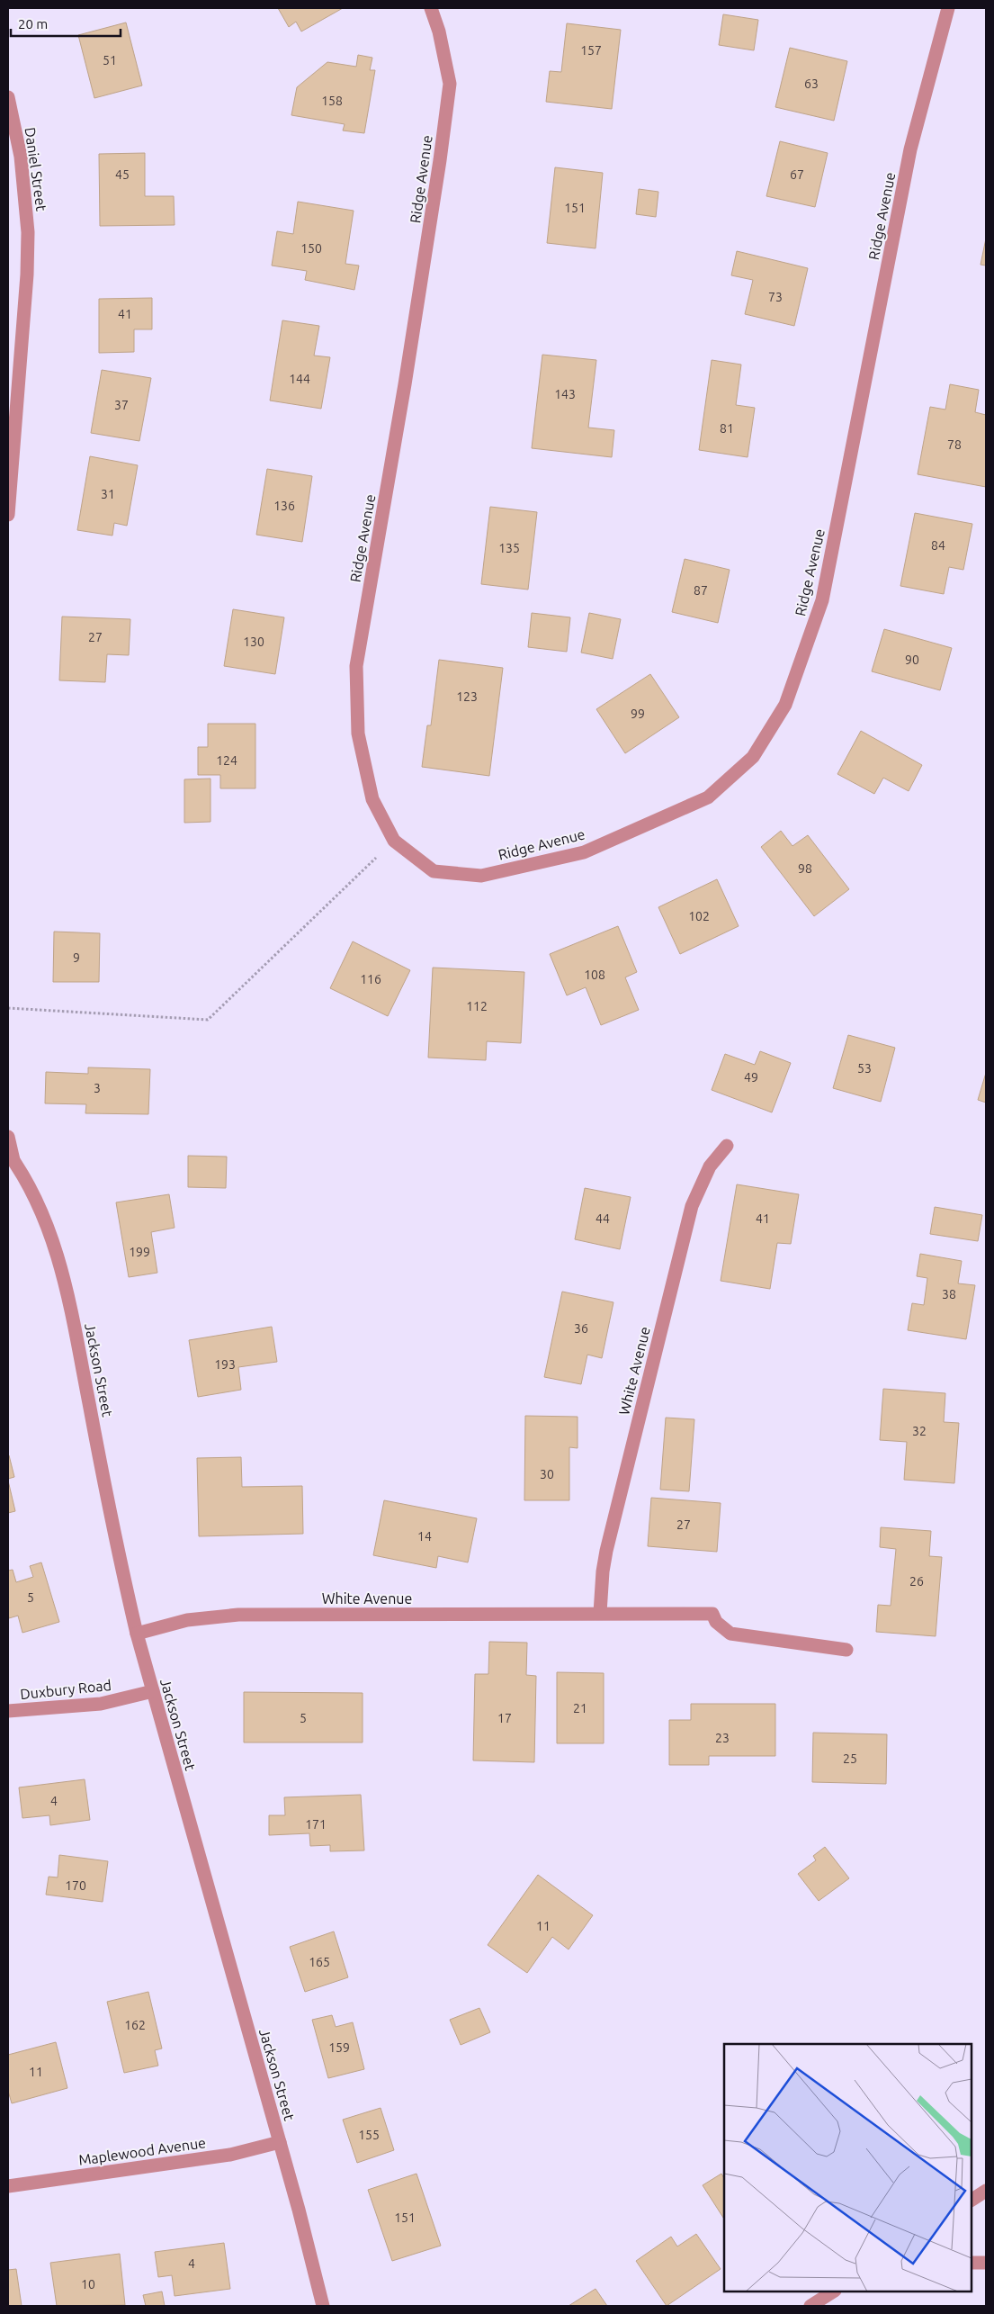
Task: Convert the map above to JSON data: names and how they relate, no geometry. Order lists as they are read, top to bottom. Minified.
{"streets":{"street":["Daniel Street","Ridge Avenue","Jackson Street","White Avenue","Duxbury Road","Maplewood Avenue"]},"crossings":[["Jackson Street","White Avenue"],["Jackson Street","Duxbury Road"],["Jackson Street","Maplewood Avenue"]],"house_numbers":["157","51","63","158","45","67","151","150","73","41","144","143","37","81","78","31","136","84","135","87","27","130","90","123","99","124","98","102","9","108","116","112","53","49","3","44","41","199","38","36","193","32","30","27","14","26","5","21","5","17","23","25","4","171","170","11","165","162","159","11","155","151","4","10"],"scale_bar":"20 m"}
